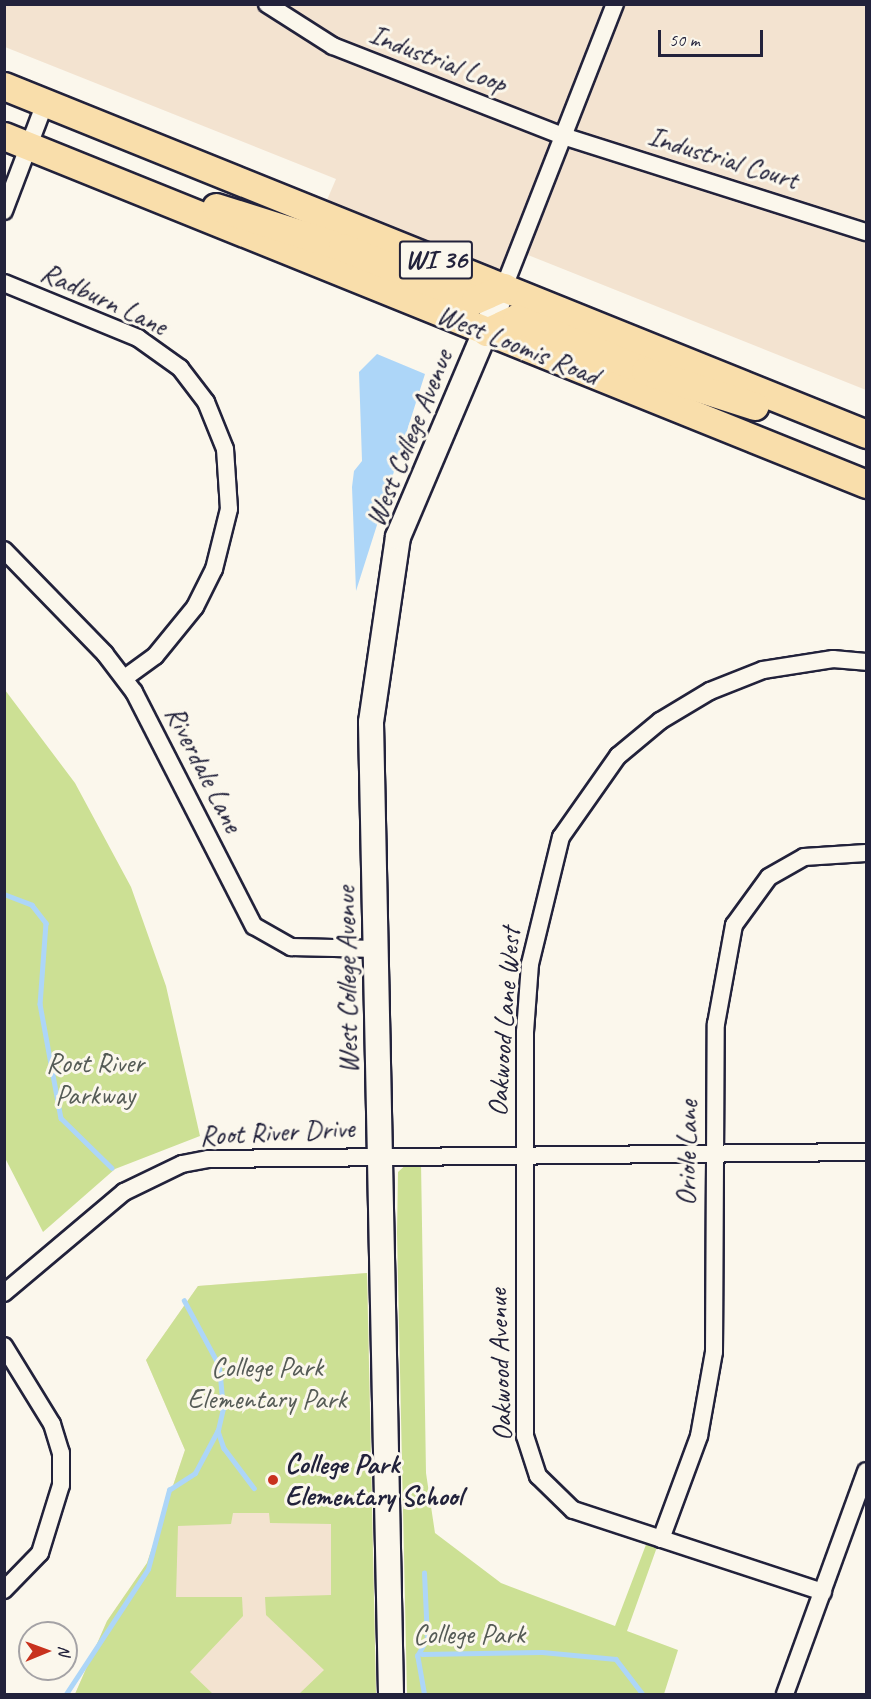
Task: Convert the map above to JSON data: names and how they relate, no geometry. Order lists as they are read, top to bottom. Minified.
{"streets":{"main road":["WI 36","West Loomis Road"],"street":["Industrial Loop","Industrial Court","Radburn Lane","West College Avenue","Riverdale Lane","Oakwood Lane West","Root River Drive","Oriole Lane","Oakwood Avenue"]},"crossings":[["Industrial Loop","Industrial Court"],["Radburn Lane","Riverdale Lane"],["West Loomis Road","West College Avenue"],["West College Avenue","Riverdale Lane"],["West College Avenue","Root River Drive"],["Oakwood Lane West","Root River Drive"],["Oakwood Lane West","Oakwood Avenue"],["Root River Drive","Oriole Lane"],["Root River Drive","Oakwood Avenue"],["Oriole Lane","Oakwood Avenue"]],"parks":["Root River Parkway","College Park Elementary Park","College Park"],"places":["College Park Elementary School"],"scale_bar":"50 m","north":"right"}
